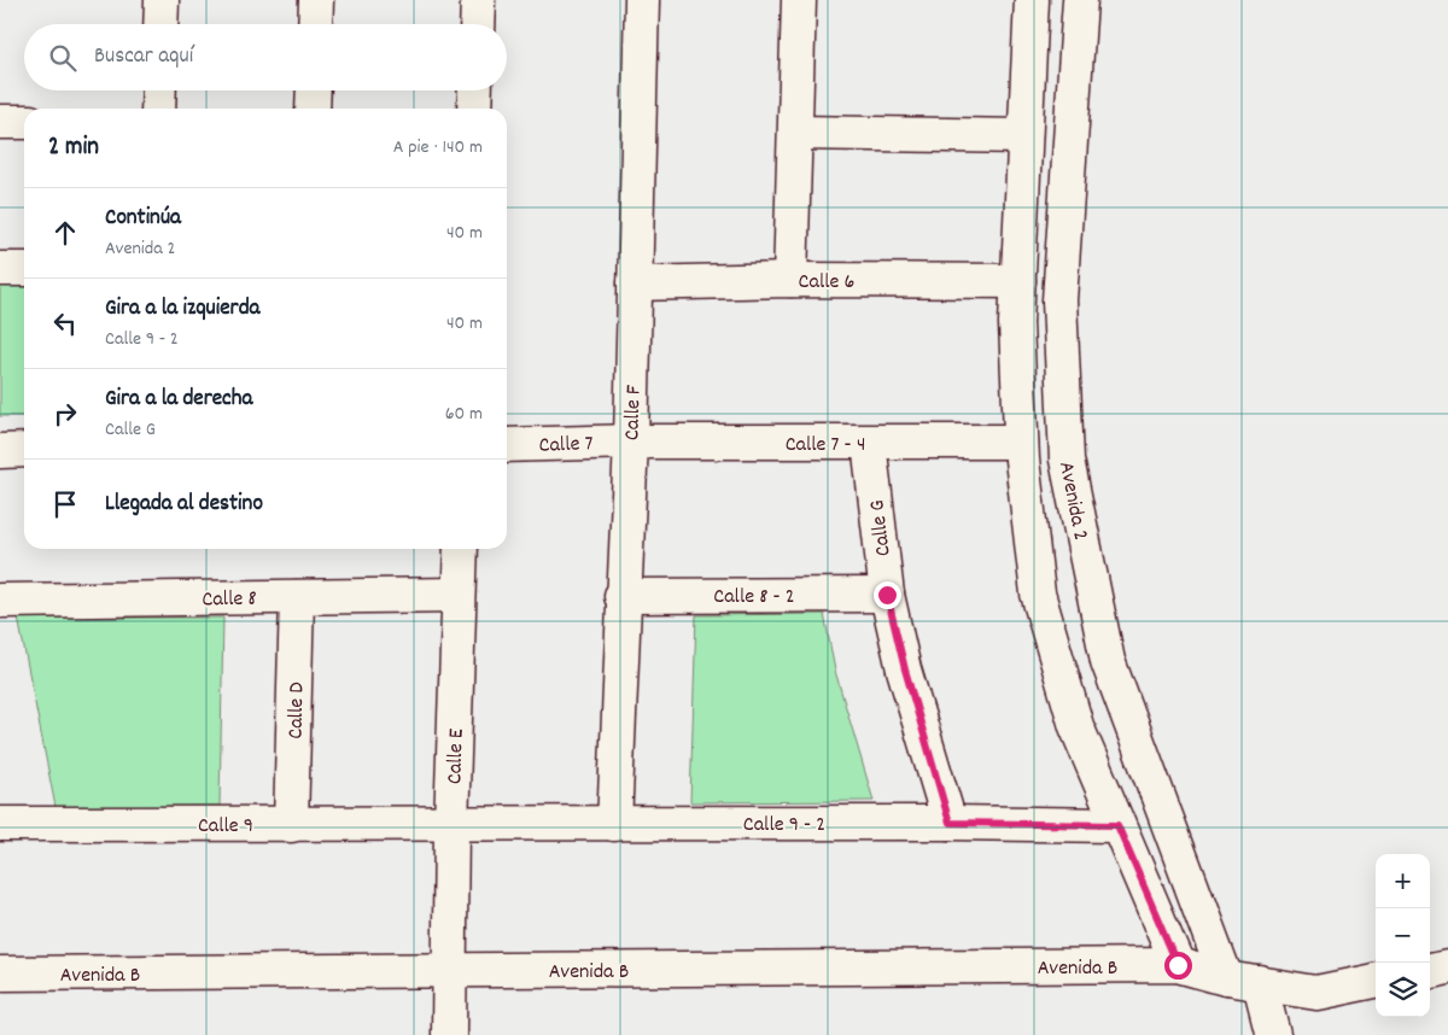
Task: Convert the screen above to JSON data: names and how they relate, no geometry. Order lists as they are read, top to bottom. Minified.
{"streets":{"street":["Calle 6","Calle F","Calle 7","Calle 7 - 4","Avenida 2","Calle G","Calle 8 - 2","Calle 8","Calle D","Calle E","Calle 9 - 2","Calle 9","Avenida B"]},"crossings":[["Calle 6","Calle F"],["Calle F","Calle 7"],["Calle F","Calle 7 - 4"],["Calle F","Calle 8 - 2"],["Calle F","Calle 9 - 2"],["Calle 7","Calle 7 - 4"],["Calle 7 - 4","Calle G"],["Avenida 2","Avenida B"],["Calle G","Calle 8 - 2"],["Calle G","Calle 9 - 2"],["Calle 8","Calle D"],["Calle 8","Calle E"],["Calle D","Calle 9"],["Calle E","Calle 9 - 2"],["Calle E","Calle 9"],["Calle E","Avenida B"],["Calle 9 - 2","Calle 9"]],"page":{"search":"Buscar aquí","heading":["2 min","A pie · 140 m"],"list":[["Continúa","Avenida 2","40 m"],["Gira a la izquierda","Calle 9 - 2","40 m"],["Gira a la derecha","Calle G","60 m"],"Llegada al destino"],"map_buttons":["+","−"]}}
